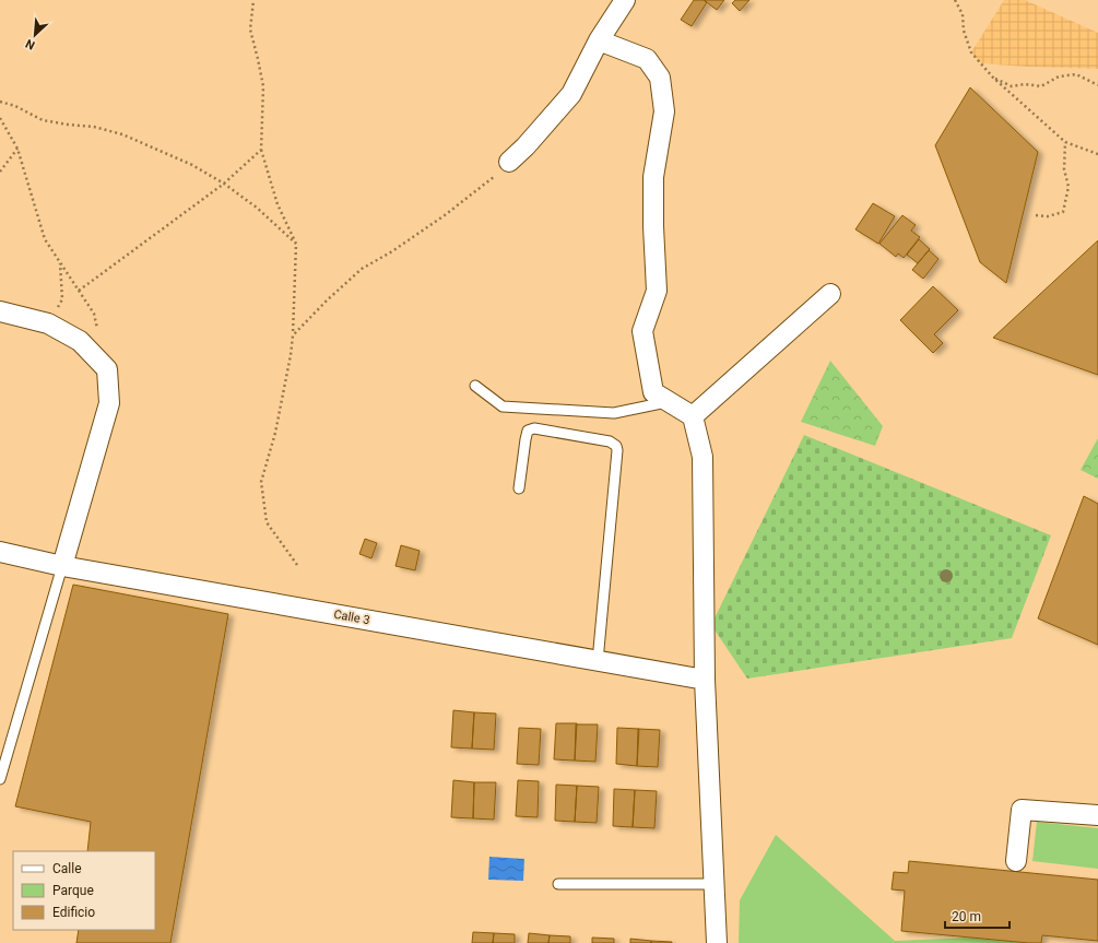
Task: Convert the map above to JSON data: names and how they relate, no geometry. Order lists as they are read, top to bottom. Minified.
{"streets":{"street":["Calle 3"]},"legend":["Calle","Parque","Edificio"],"scale_bar":"20 m","north":"bottom left"}
